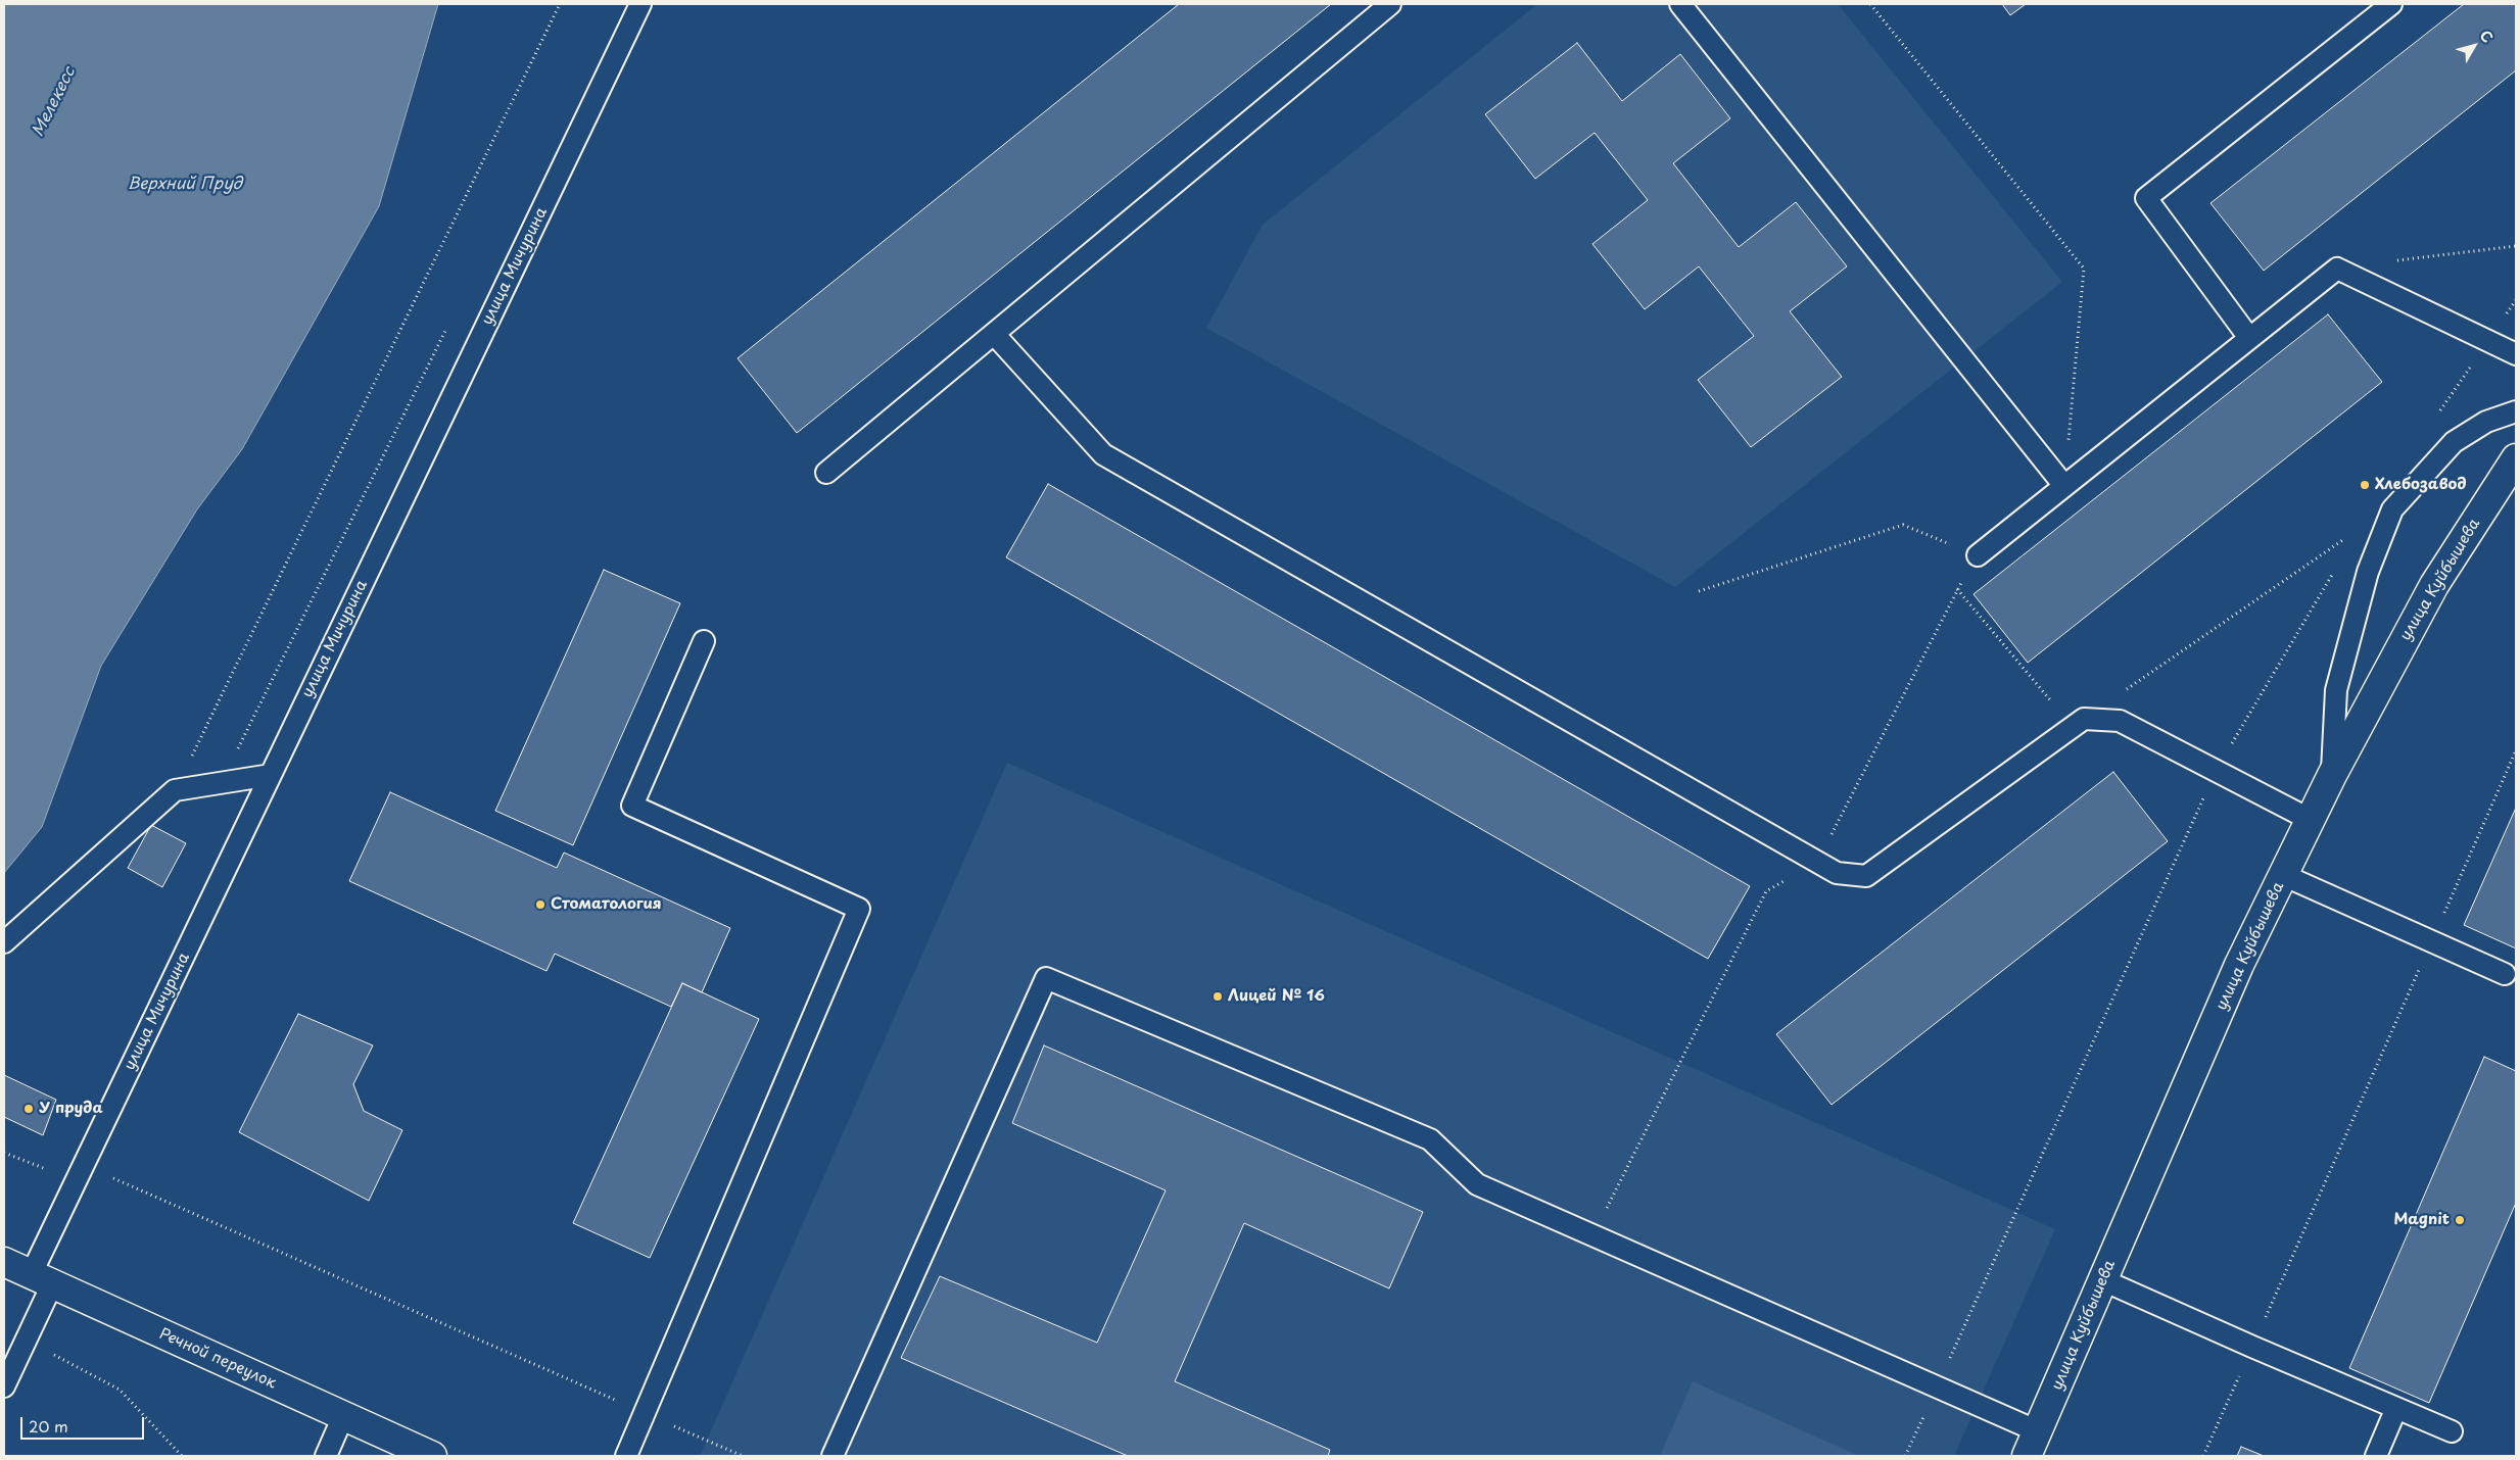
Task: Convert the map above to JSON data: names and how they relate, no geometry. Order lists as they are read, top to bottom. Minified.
{"streets":{"street":["улица Куйбышева","Речной переулок"],"lane":["улица Мичурина"]},"crossings":[["улица Мичурина","Речной переулок"]],"water":["Мелекесс","Верхний Пруд"],"places":["Хлебозавод","Стоматология","Лицей № 16","У пруда","Magnit"],"scale_bar":"20 m","north":"top right"}
